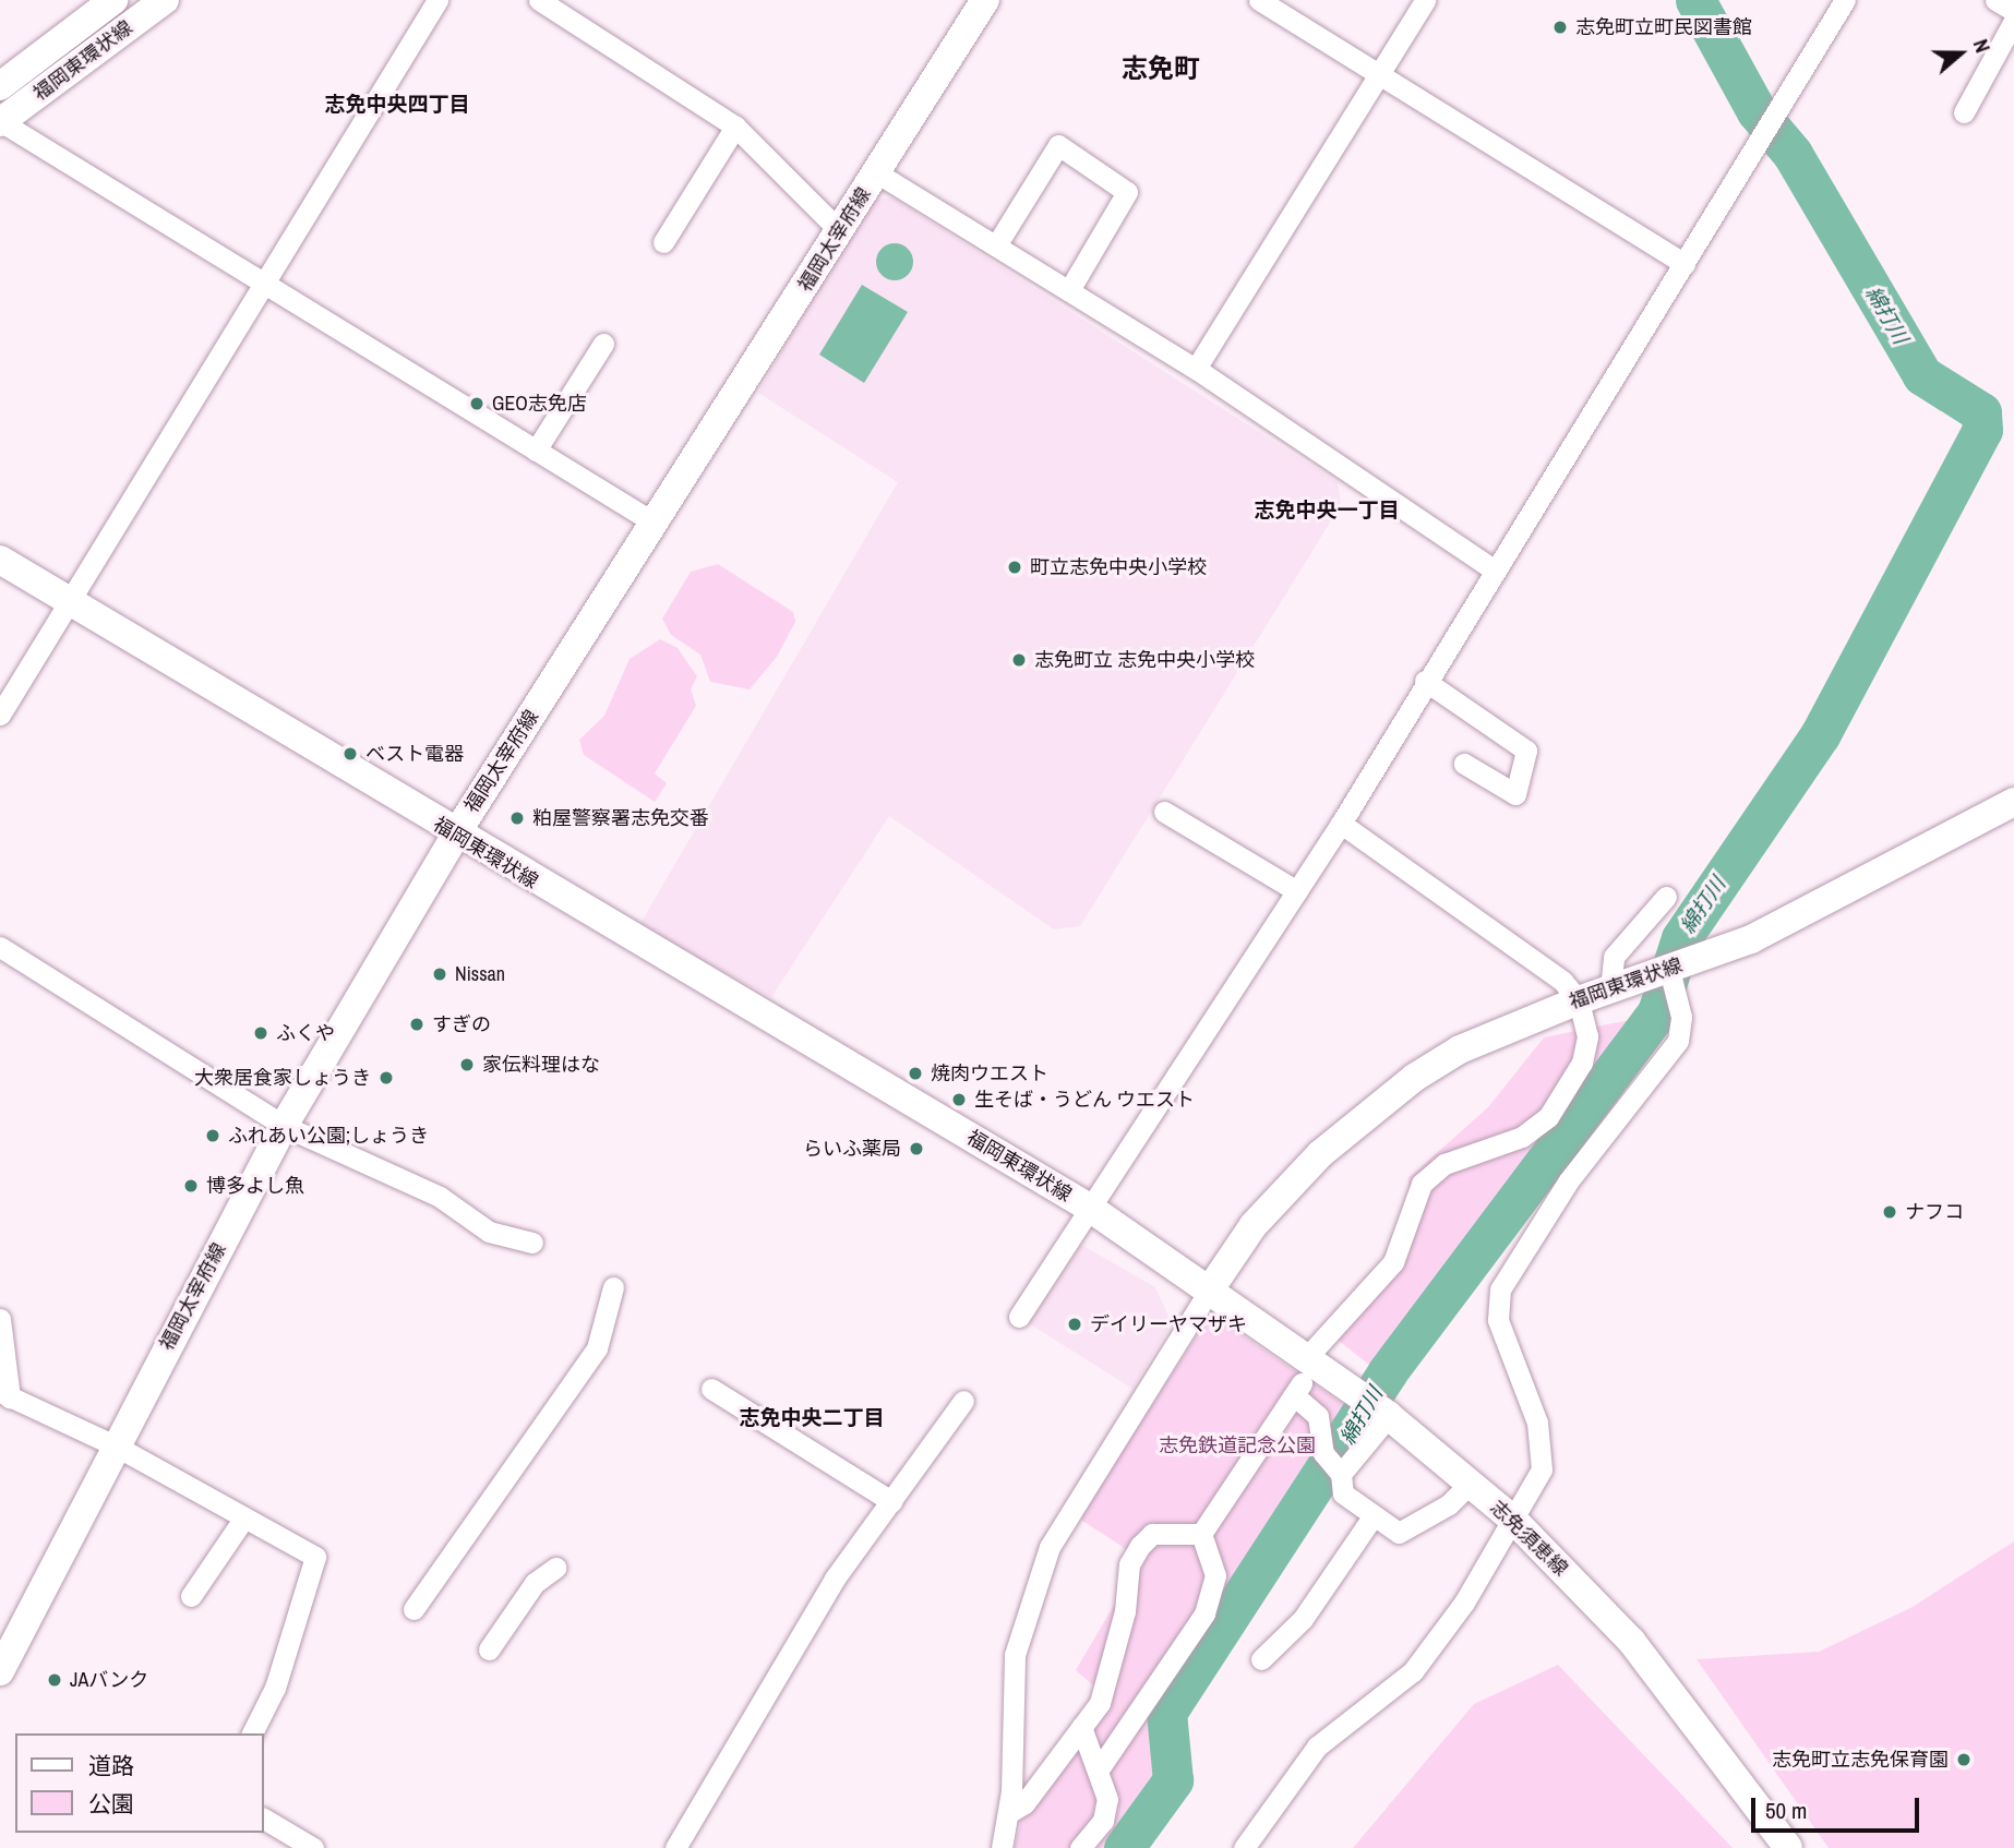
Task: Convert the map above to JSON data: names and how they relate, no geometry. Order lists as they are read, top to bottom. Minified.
{"streets":{"main road":["福岡東環状線","福岡太宰府線","志免須恵線"]},"crossings":[["福岡東環状線","福岡太宰府線"],["福岡東環状線","志免須恵線"]],"districts":["志免町","志免中央四丁目","志免中央一丁目","志免中央二丁目"],"water":["綿打川"],"parks":["志免鉄道記念公園"],"places":["志免町立町民図書館","GEO志免店","町立志免中央小学校","志免町立 志免中央小学校","ベスト電器","粕屋警察署志免交番","Nissan","すぎの","ふくや","家伝料理はな","焼肉ウエスト","大衆居食家しょうき","生そば・うどん ウエスト","ふれあい公園;しょうき","らいふ薬局","博多よし魚","ナフコ","デイリーヤマザキ","JAバンク","志免町立志免保育園"],"legend":["道路","公園"],"scale_bar":"50 m","north":"right"}
